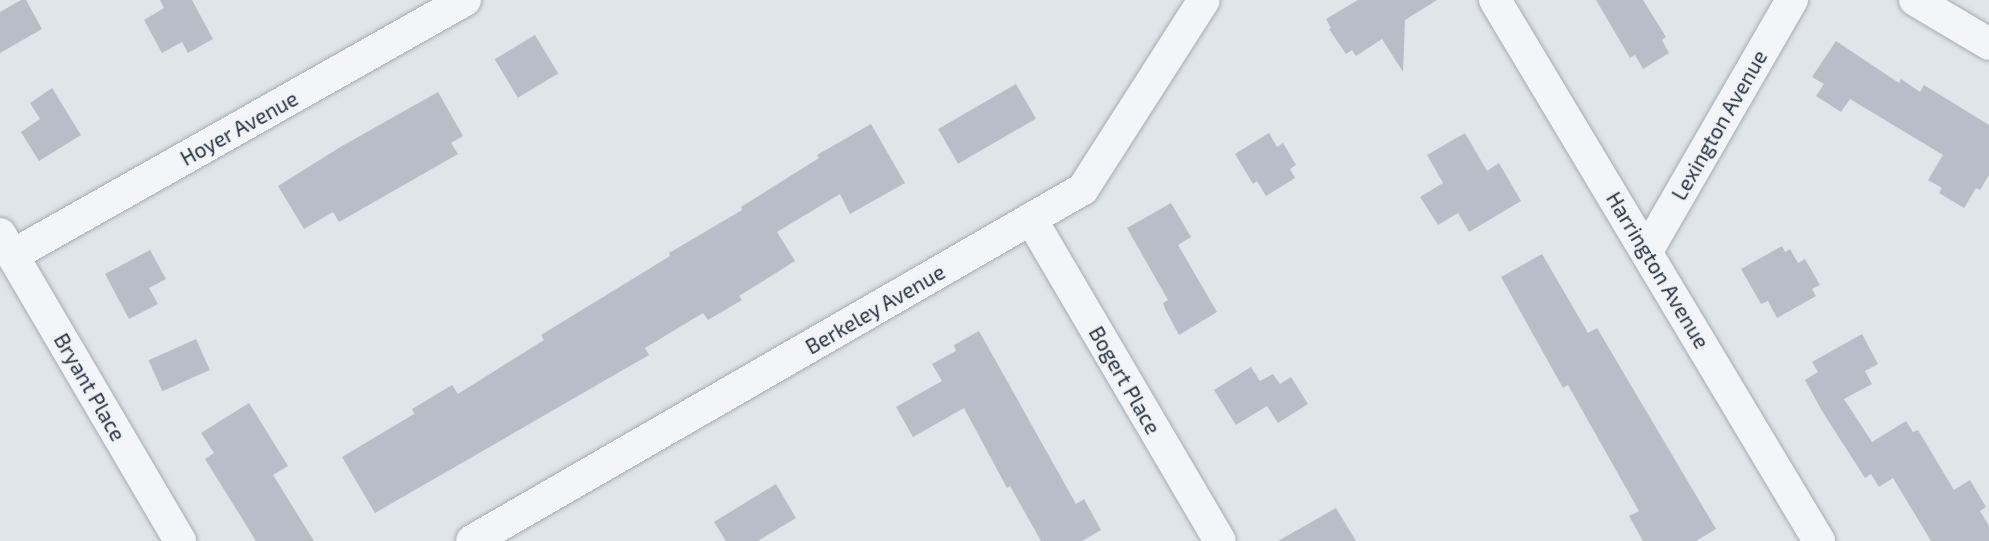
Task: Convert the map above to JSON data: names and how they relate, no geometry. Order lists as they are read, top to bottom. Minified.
{"streets":{"street":["Lexington Avenue","Hoyer Avenue","Harrington Avenue","Berkeley Avenue","Bogert Place","Bryant Place"]},"crossings":[["Lexington Avenue","Harrington Avenue"],["Hoyer Avenue","Bryant Place"],["Berkeley Avenue","Bogert Place"]]}
